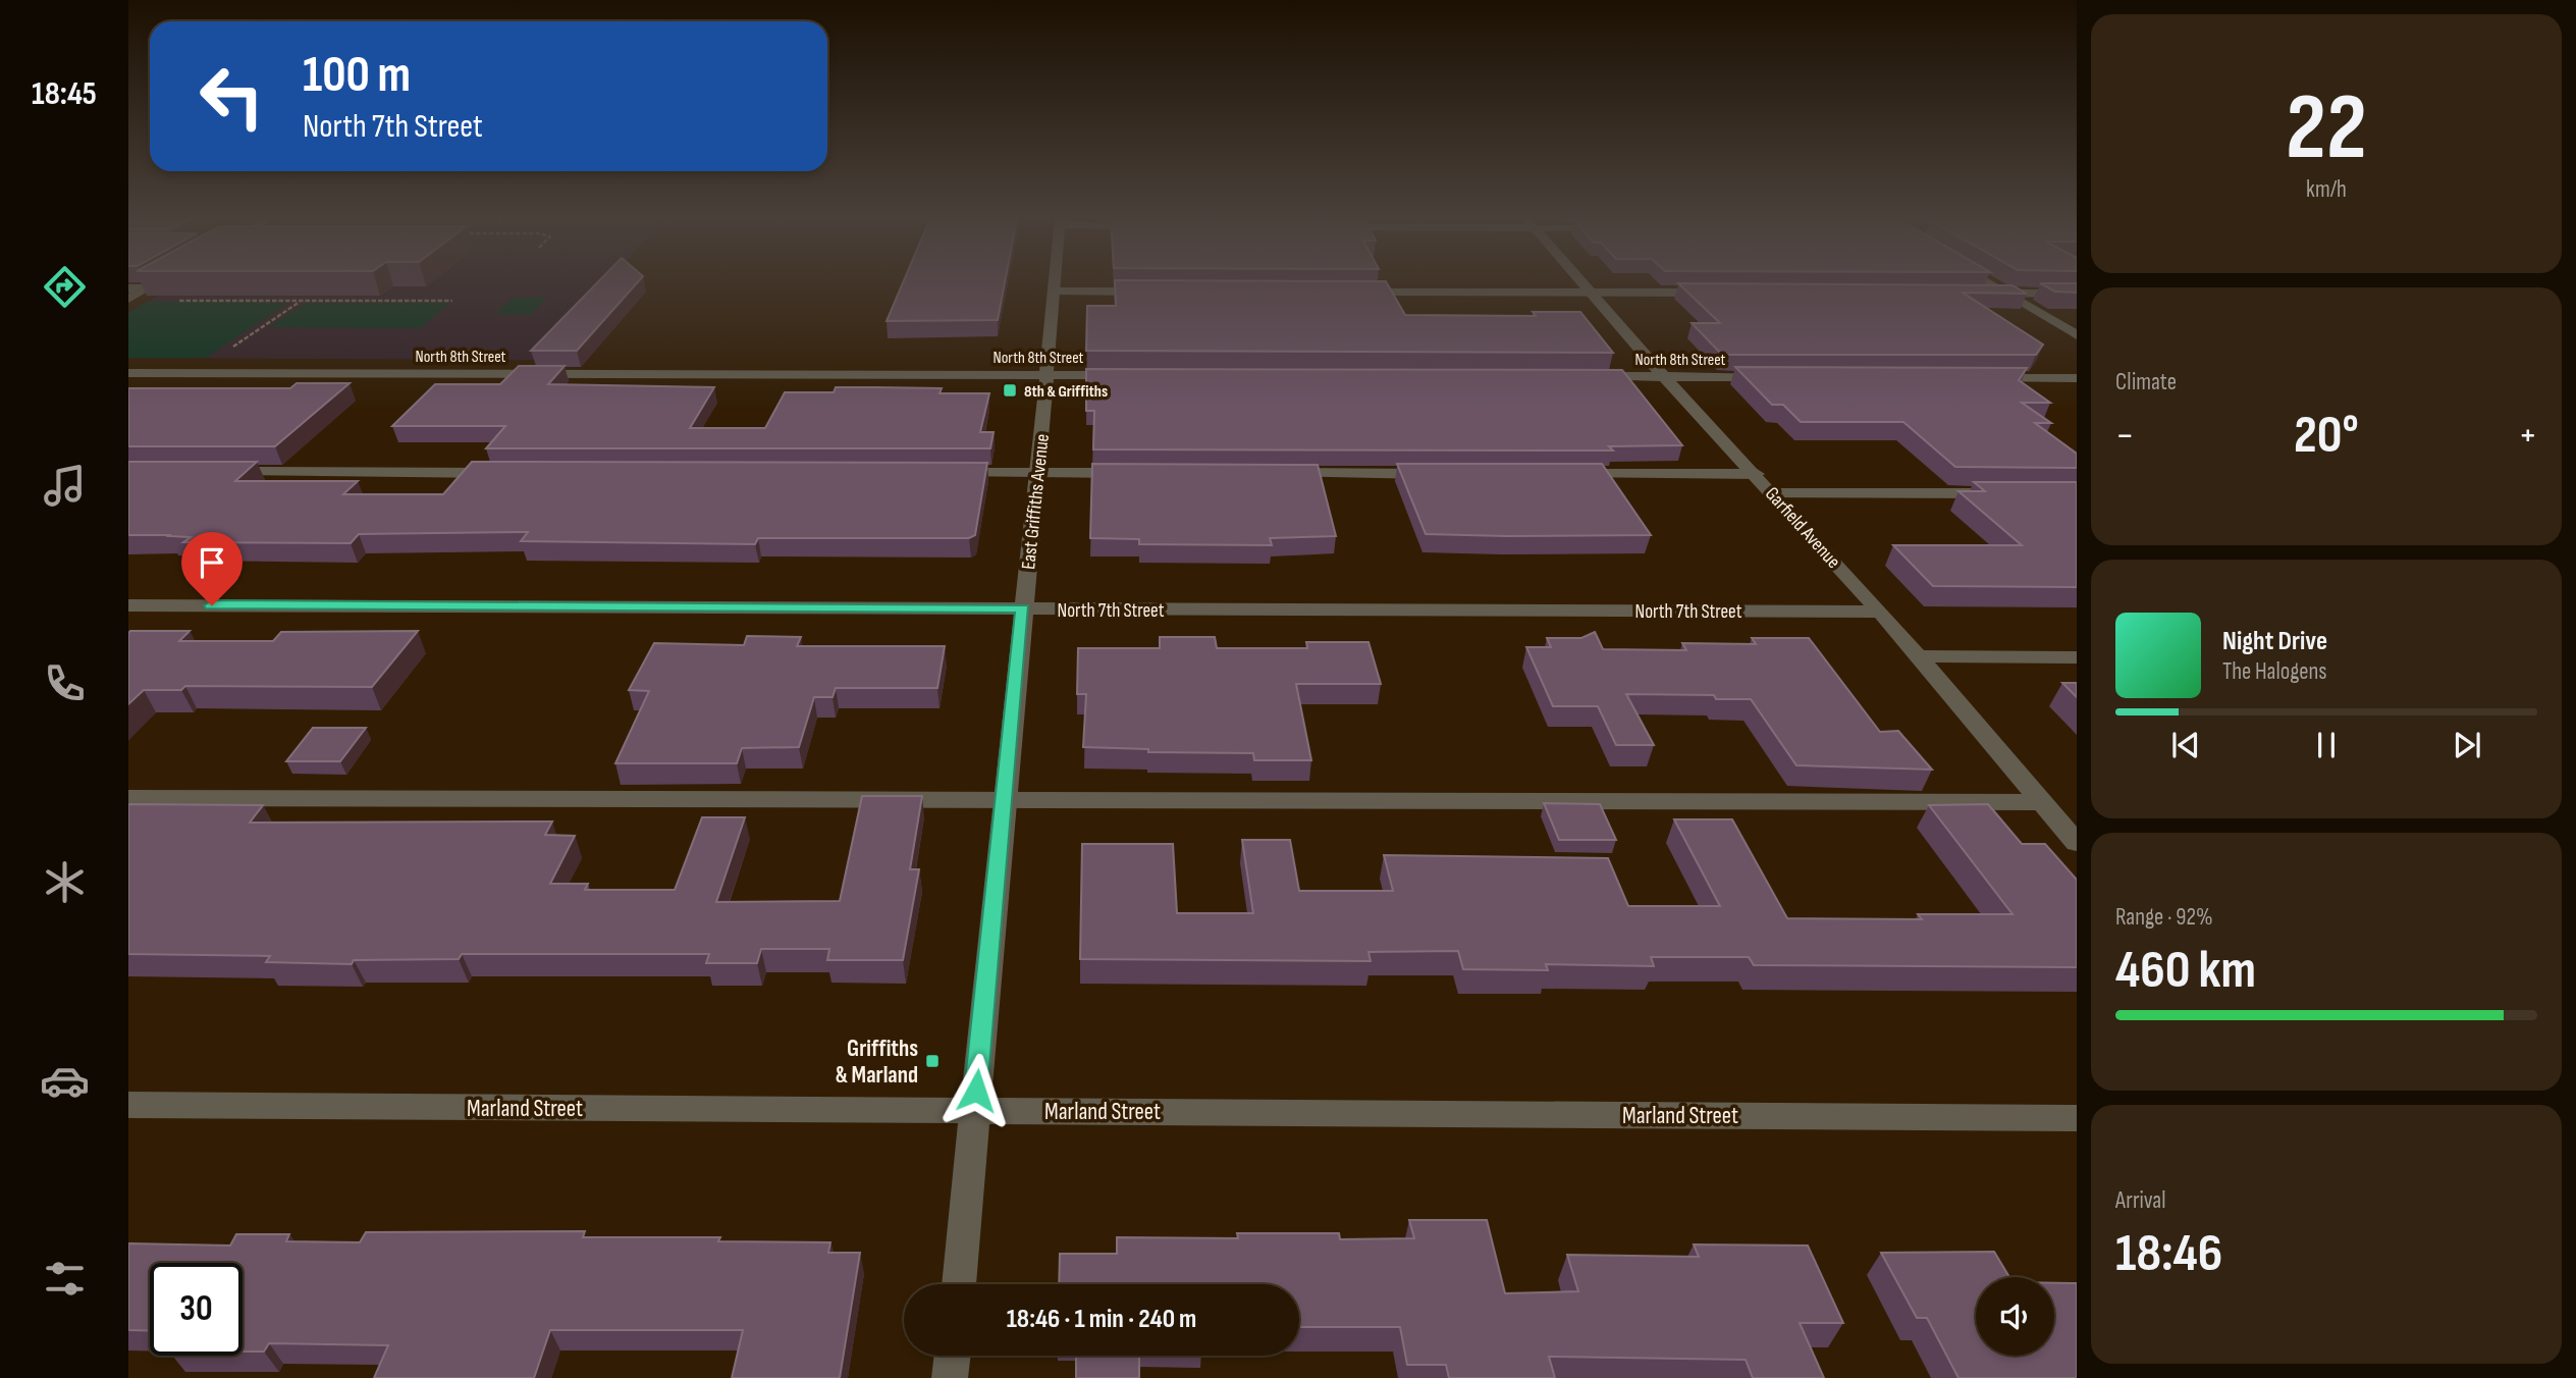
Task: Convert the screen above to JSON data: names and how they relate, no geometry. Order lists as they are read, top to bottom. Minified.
{"streets":{"street":["North 8th Street","East Griffiths Avenue","Garfield Avenue","North 7th Street","Marland Street"]},"crossings":[["North 8th Street","East Griffiths Avenue"],["North 8th Street","Garfield Avenue"],["East Griffiths Avenue","North 7th Street"],["East Griffiths Avenue","Marland Street"],["Garfield Avenue","North 7th Street"]],"places":{"transit":["8th & Griffiths","Griffiths & Marland"]},"page":{"tabs":"18:45","tile":[["22","km/h"],"Climate",["Range · 92%","460 km"],["Arrival","18:46"]],"turn":["100 m","North 7th Street"],"heat":["−","20°","+"],"song":["Night Drive","The Halogens"],"limit":"30","trip":"18:46 · 1 min · 240 m"}}
